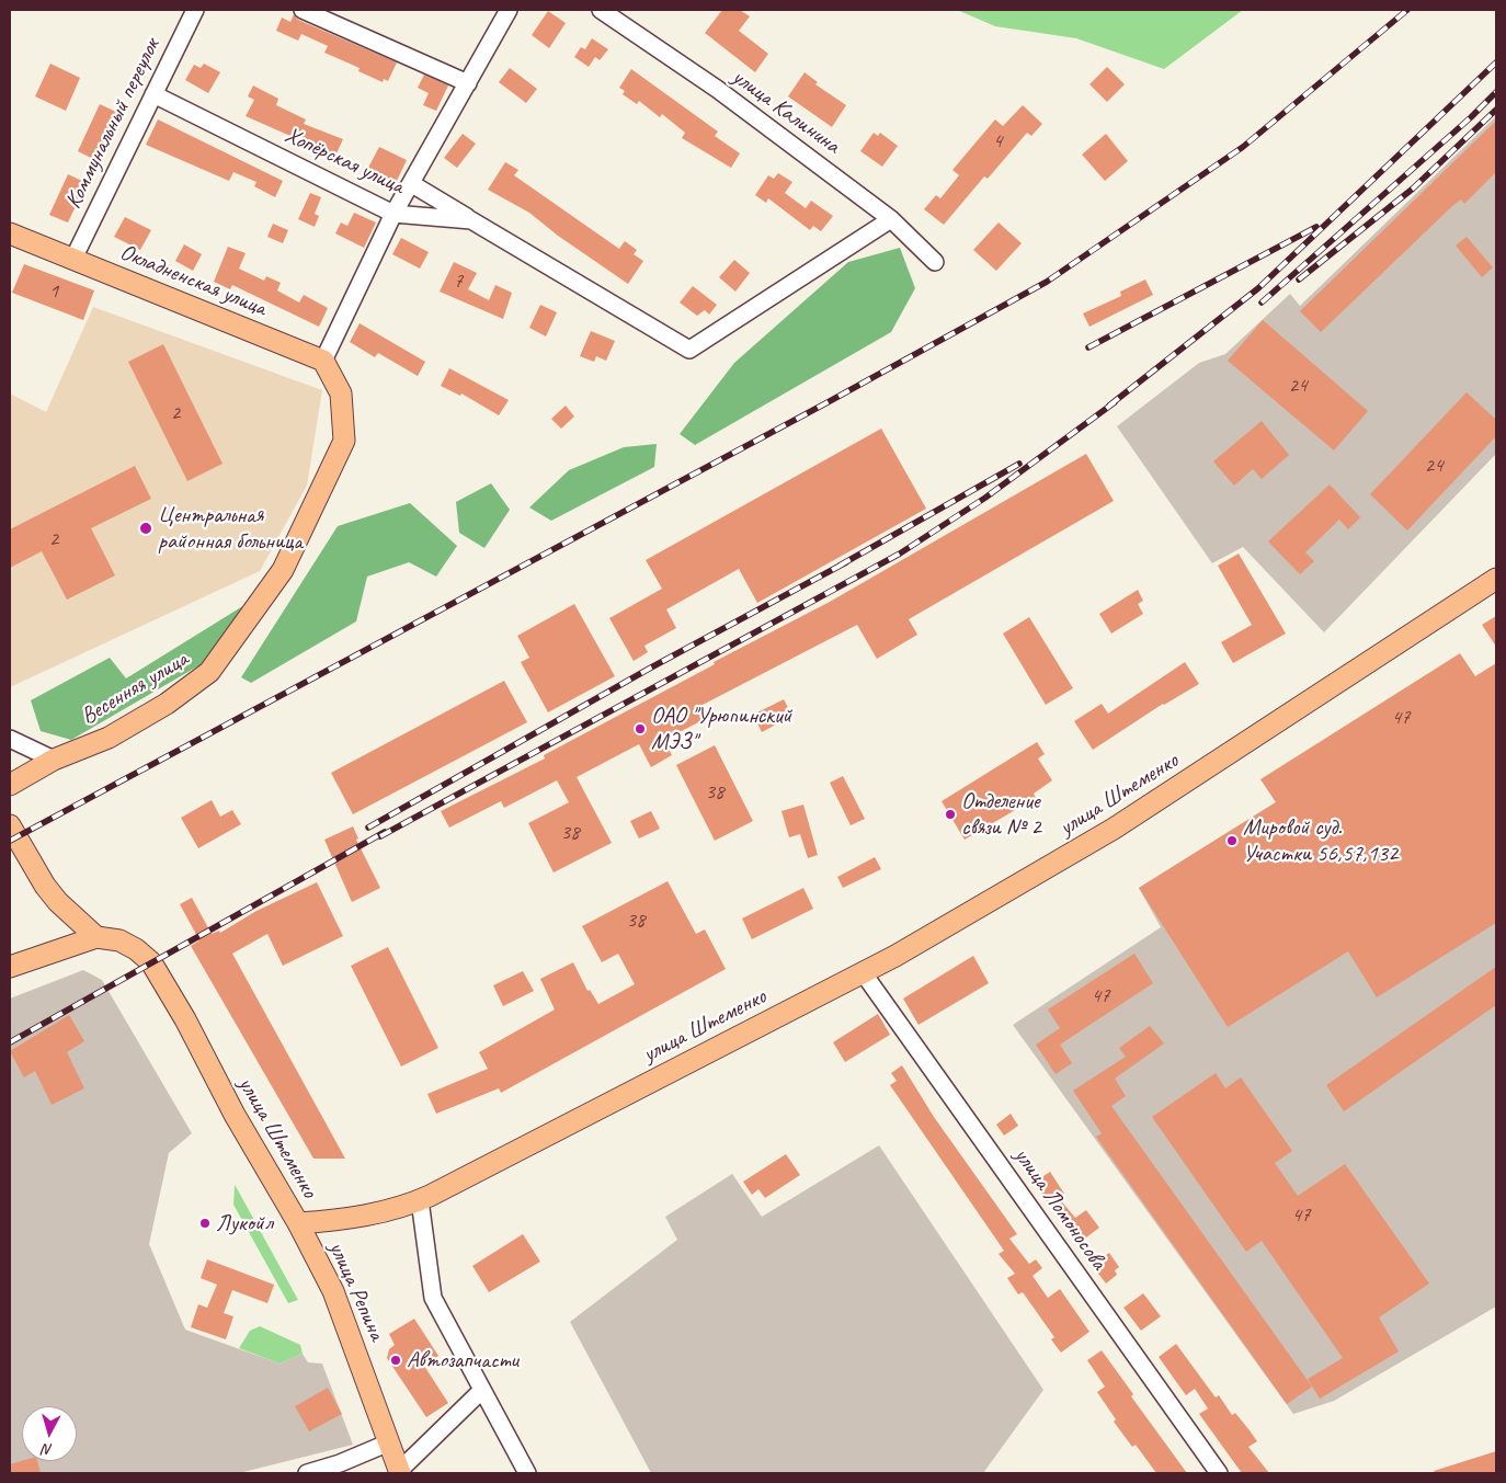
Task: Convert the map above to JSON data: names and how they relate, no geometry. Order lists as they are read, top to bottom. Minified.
{"streets":{"main road":["Окладненская улица","Весенняя улица","улица Штеменко","улица Репина"],"street":["улица Калинина","Коммунальный переулок","Хопёрская улица","улица Ломоносова"]},"crossings":[["улица Калинина","Хопёрская улица"],["Коммунальный переулок","Хопёрская улица"],["Коммунальный переулок","Окладненская улица"],["Окладненская улица","Весенняя улица"],["улица Штеменко","улица Ломоносова"],["улица Штеменко","улица Репина"]],"places":["Центральная районная больница","ОАО \"Урюпинский МЭЗ\"","Отделение связи № 2","Мировой суд. Участки 56,57,132","Лукойл","Автозапчасти"],"house_numbers":["4","7","1","24","2","24","2","47","38","38","38","47","47"],"north":"bottom"}
